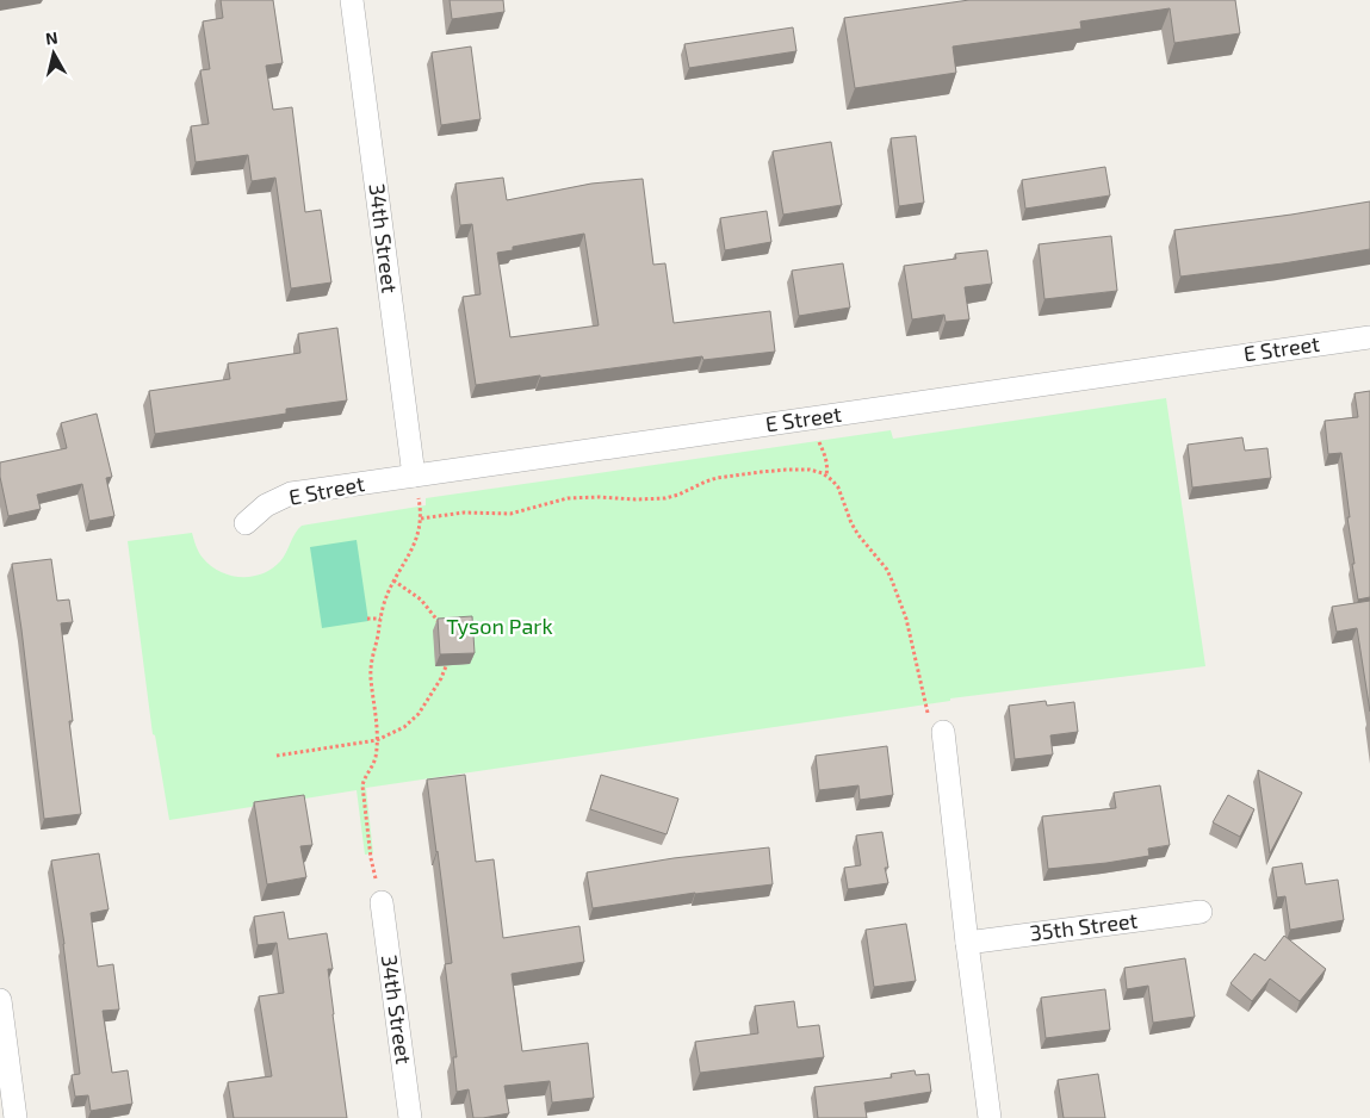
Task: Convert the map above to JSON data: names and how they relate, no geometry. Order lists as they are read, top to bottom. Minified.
{"streets":{"street":["34th Street","E Street","35th Street"]},"crossings":[["34th Street","E Street"]],"parks":["Tyson Park"],"north":"top"}
